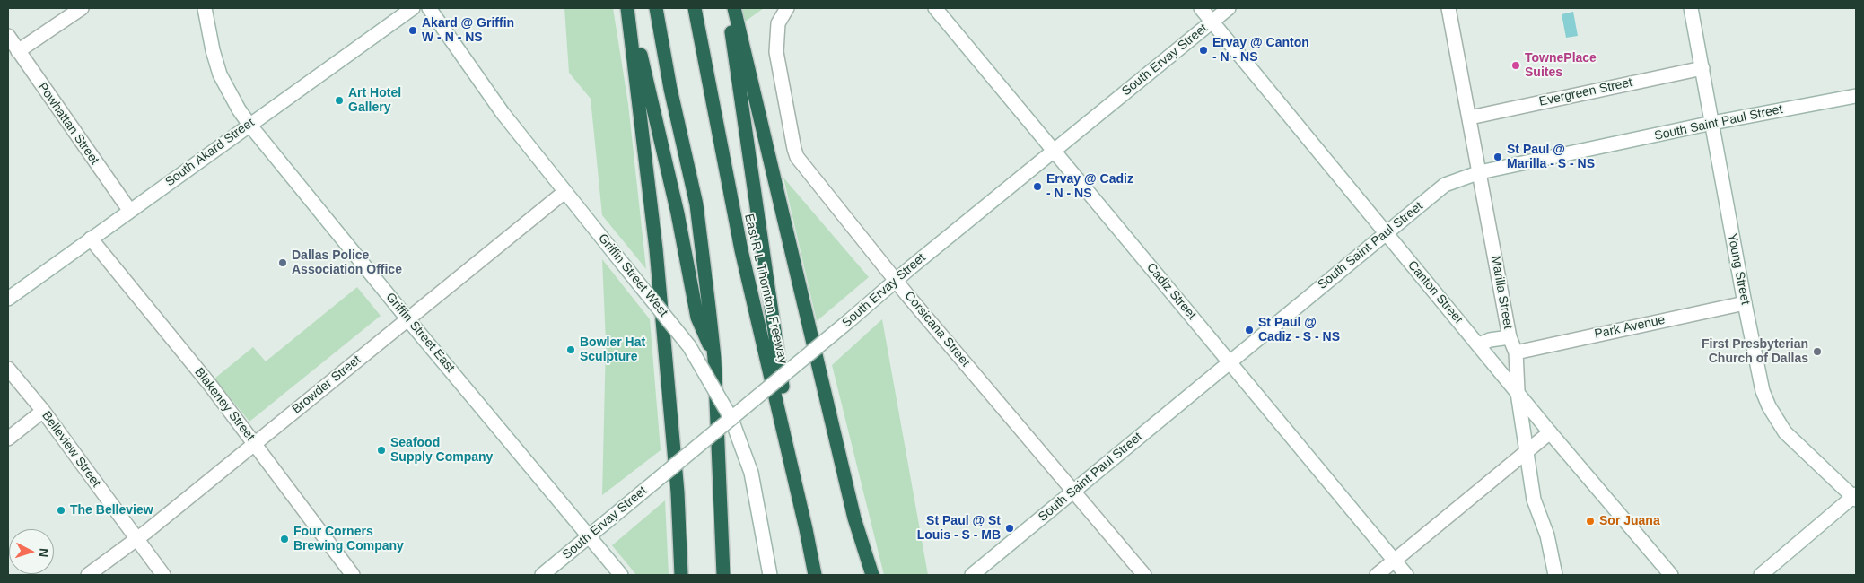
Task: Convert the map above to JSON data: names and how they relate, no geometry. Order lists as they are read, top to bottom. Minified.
{"streets":{"highway":["East R L Thornton Freeway"],"main road":["South Ervay Street","Evergreen Street","South Saint Paul Street","Powhattan Street","South Akard Street","Young Street","Griffin Street West","Cadiz Street","Canton Street","Marilla Street","Park Avenue","Corsicana Street","Griffin Street East","Browder Street","Blakeney Street","Belleview Street"]},"crossings":[["South Ervay Street","Griffin Street West"],["South Ervay Street","Cadiz Street"],["South Ervay Street","Canton Street"],["South Ervay Street","Corsicana Street"],["South Ervay Street","Griffin Street East"],["Evergreen Street","Young Street"],["Evergreen Street","Marilla Street"],["South Saint Paul Street","Young Street"],["South Saint Paul Street","Cadiz Street"],["South Saint Paul Street","Canton Street"],["South Saint Paul Street","Marilla Street"],["South Saint Paul Street","Corsicana Street"],["Powhattan Street","South Akard Street"],["South Akard Street","Griffin Street East"],["South Akard Street","Blakeney Street"],["Young Street","Park Avenue"],["Griffin Street West","Browder Street"],["Canton Street","Marilla Street"],["Marilla Street","Park Avenue"],["Griffin Street East","Browder Street"],["Browder Street","Blakeney Street"],["Browder Street","Belleview Street"]],"places":["Akard @ Griffin W - N - NS","Ervay @ Canton - N - NS","TownePlace Suites","Art Hotel Gallery","St Paul @ Marilla - S - NS","Ervay @ Cadiz - N - NS","Dallas Police Association Office","St Paul @ Cadiz - S - NS","Bowler Hat Sculpture","First Presbyterian Church of Dallas","Seafood Supply Company","The Belleview","Sor Juana","St Paul @ St Louis - S - MB","Four Corners Brewing Company"],"north":"right"}
